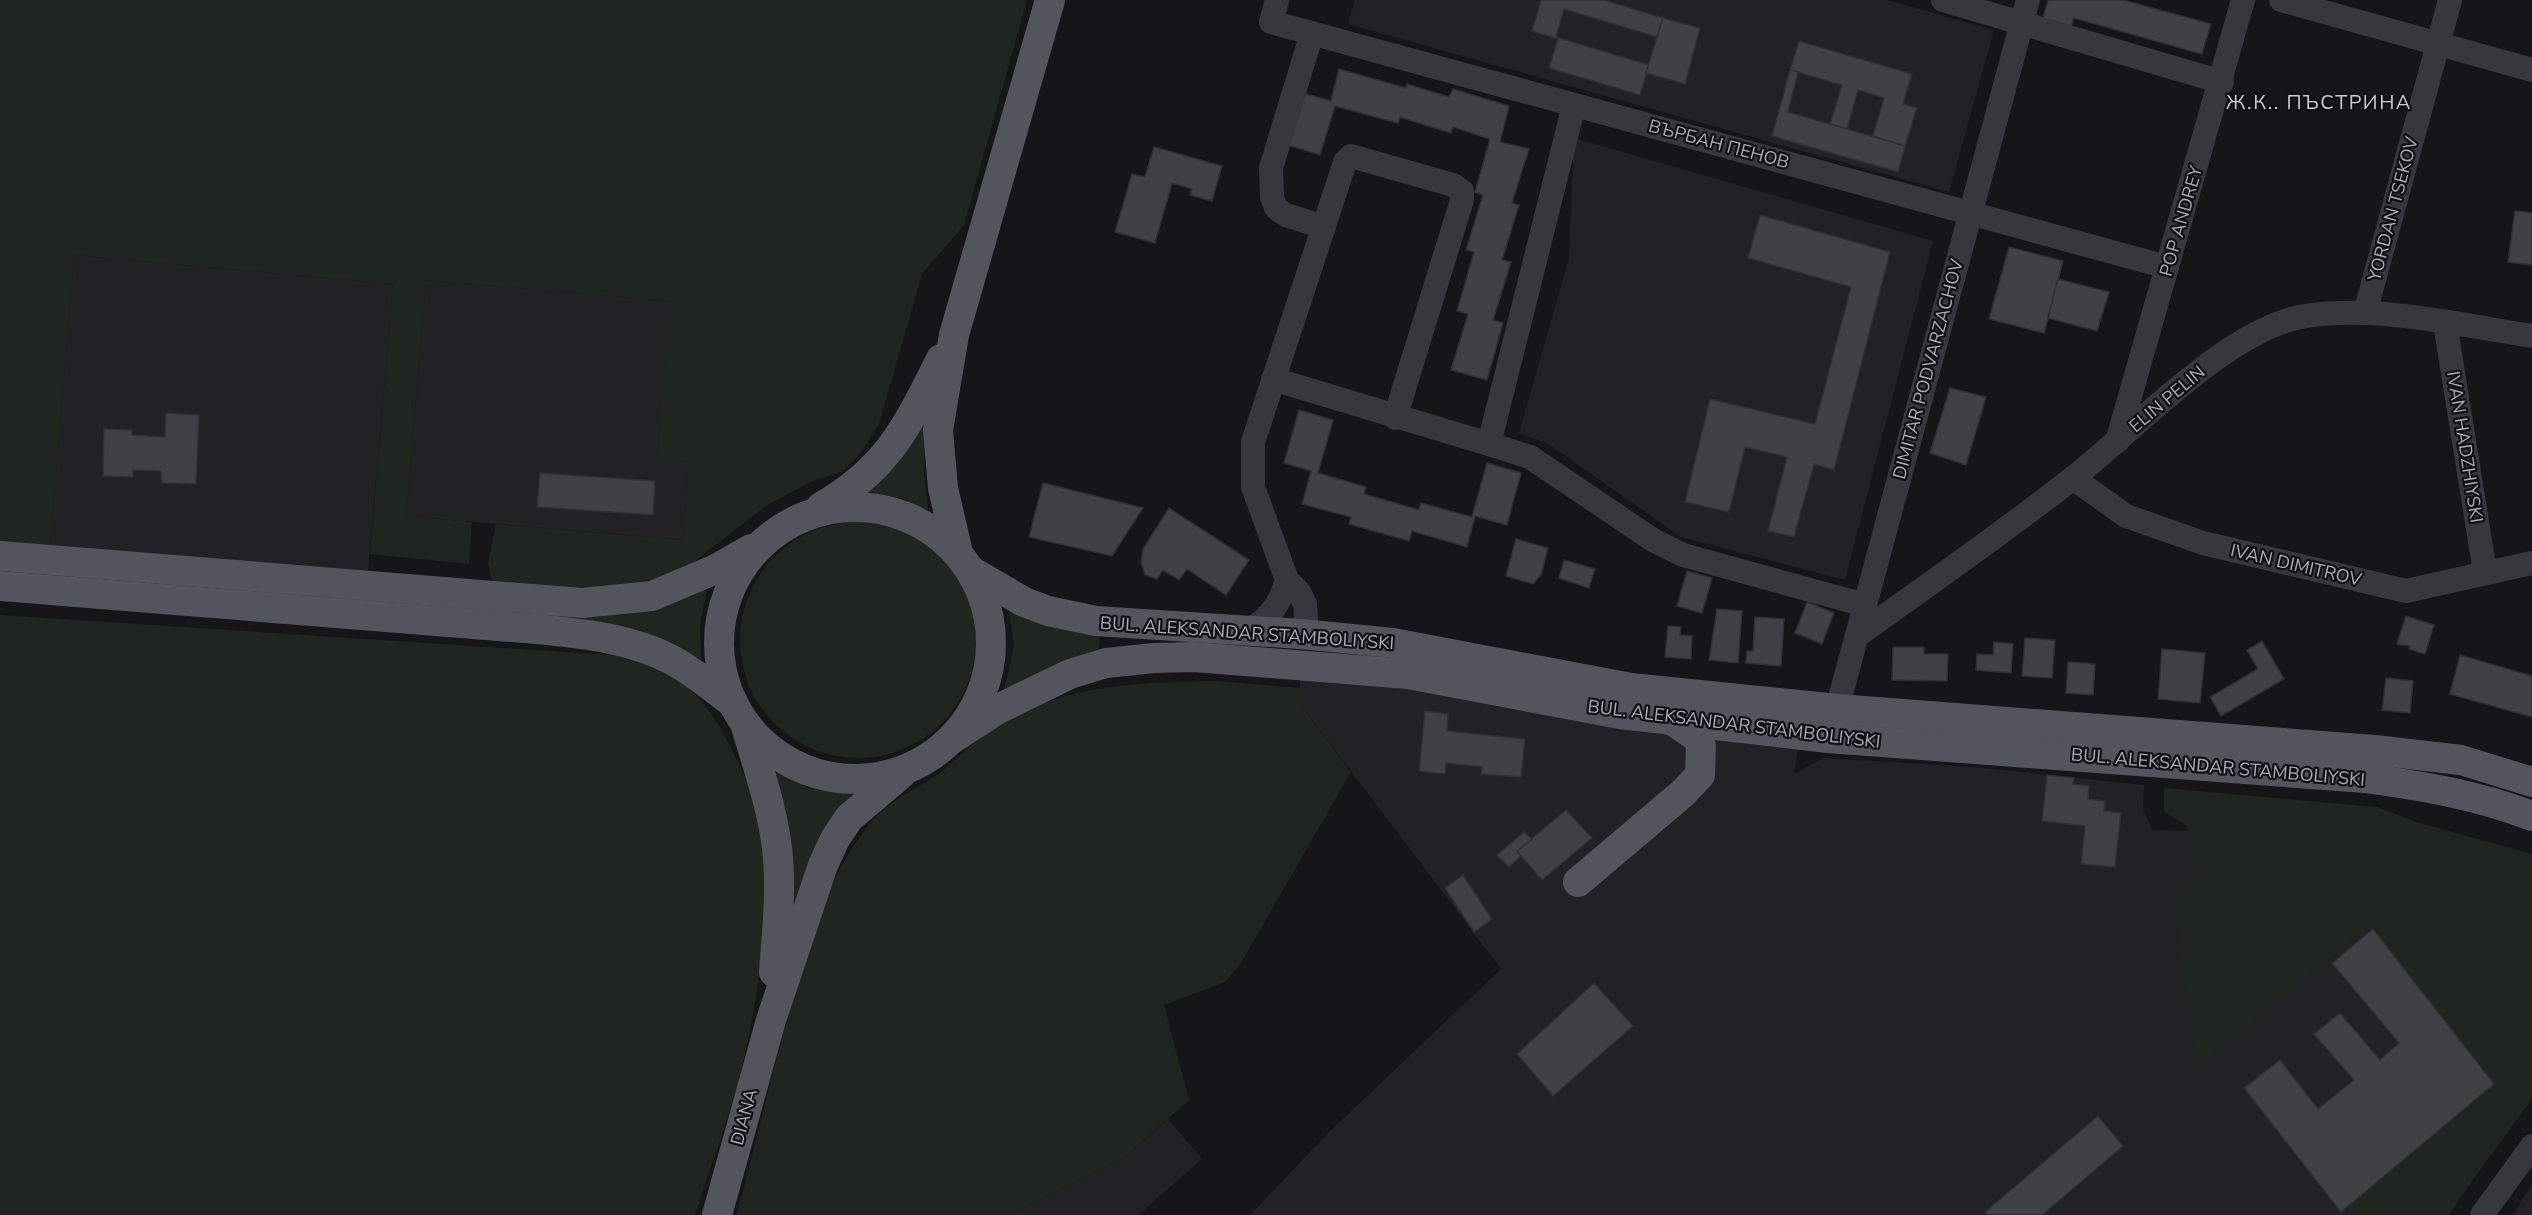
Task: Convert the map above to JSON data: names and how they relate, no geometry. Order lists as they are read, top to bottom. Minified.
{"streets":{"main road":["BUL. ALEKSANDAR STAMBOLIYSKI","DIANA"],"street":["ВЪРБАН ПЕНОВ","YORDAN TSEKOV","POP ANDREY","DIMITAR PODVARZACHOV","ELIN PELIN","IVAN HADZHIYSKI","IVAN DIMITROV"]},"crossings":[["ВЪРБАН ПЕНОВ","POP ANDREY"],["ВЪРБАН ПЕНОВ","DIMITAR PODVARZACHOV"],["YORDAN TSEKOV","ELIN PELIN"],["POP ANDREY","ELIN PELIN"],["DIMITAR PODVARZACHOV","ELIN PELIN"],["DIMITAR PODVARZACHOV","BUL. ALEKSANDAR STAMBOLIYSKI"],["ELIN PELIN","IVAN HADZHIYSKI"],["ELIN PELIN","IVAN DIMITROV"],["IVAN HADZHIYSKI","IVAN DIMITROV"]],"districts":["Ж.К.. ПЪСТРИНА"]}
